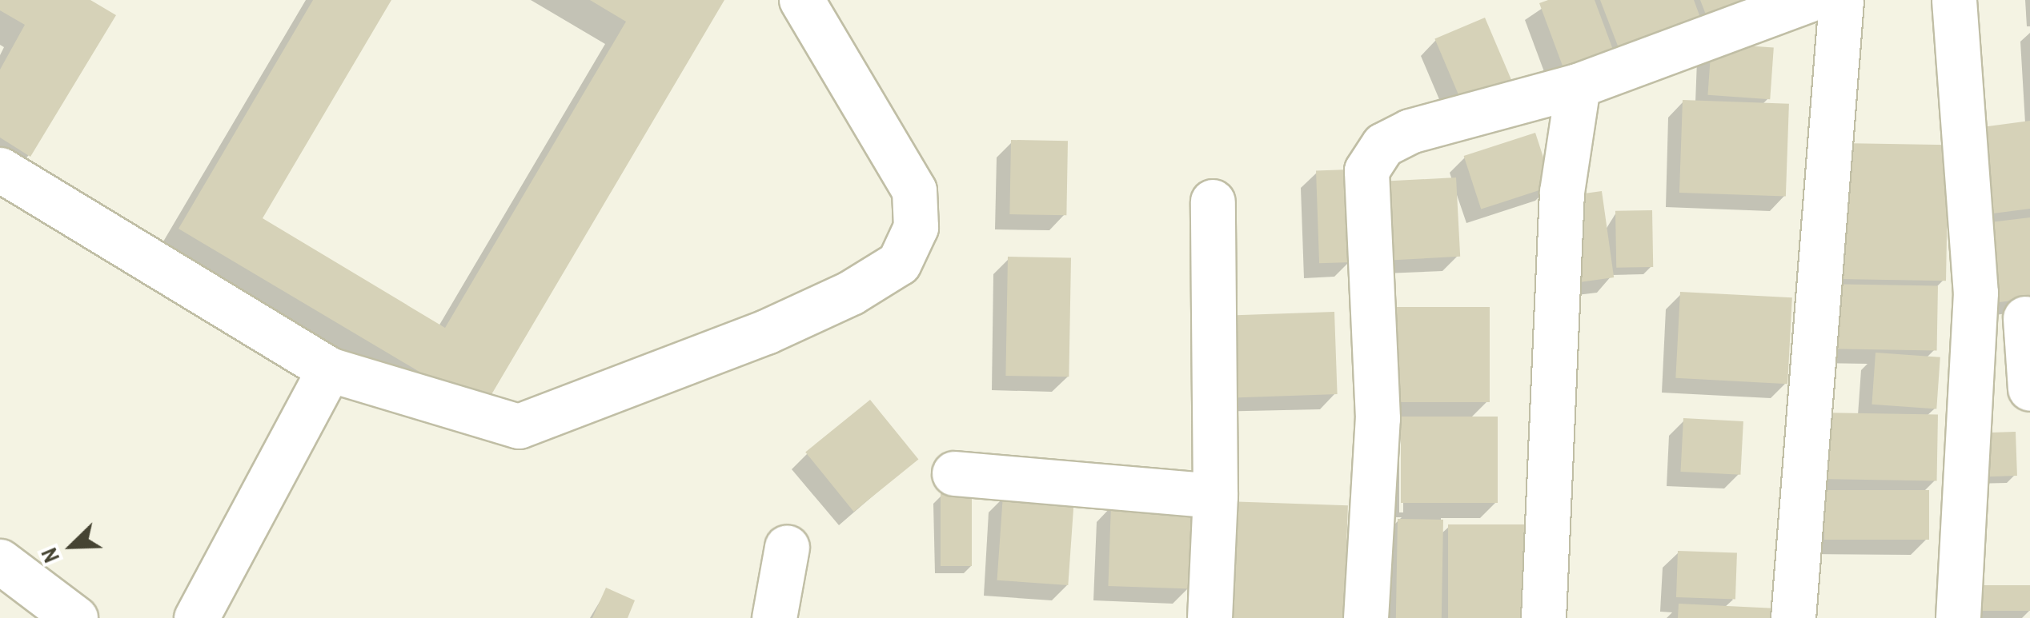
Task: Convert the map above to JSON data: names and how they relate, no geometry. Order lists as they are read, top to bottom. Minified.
{"north":"bottom left"}
